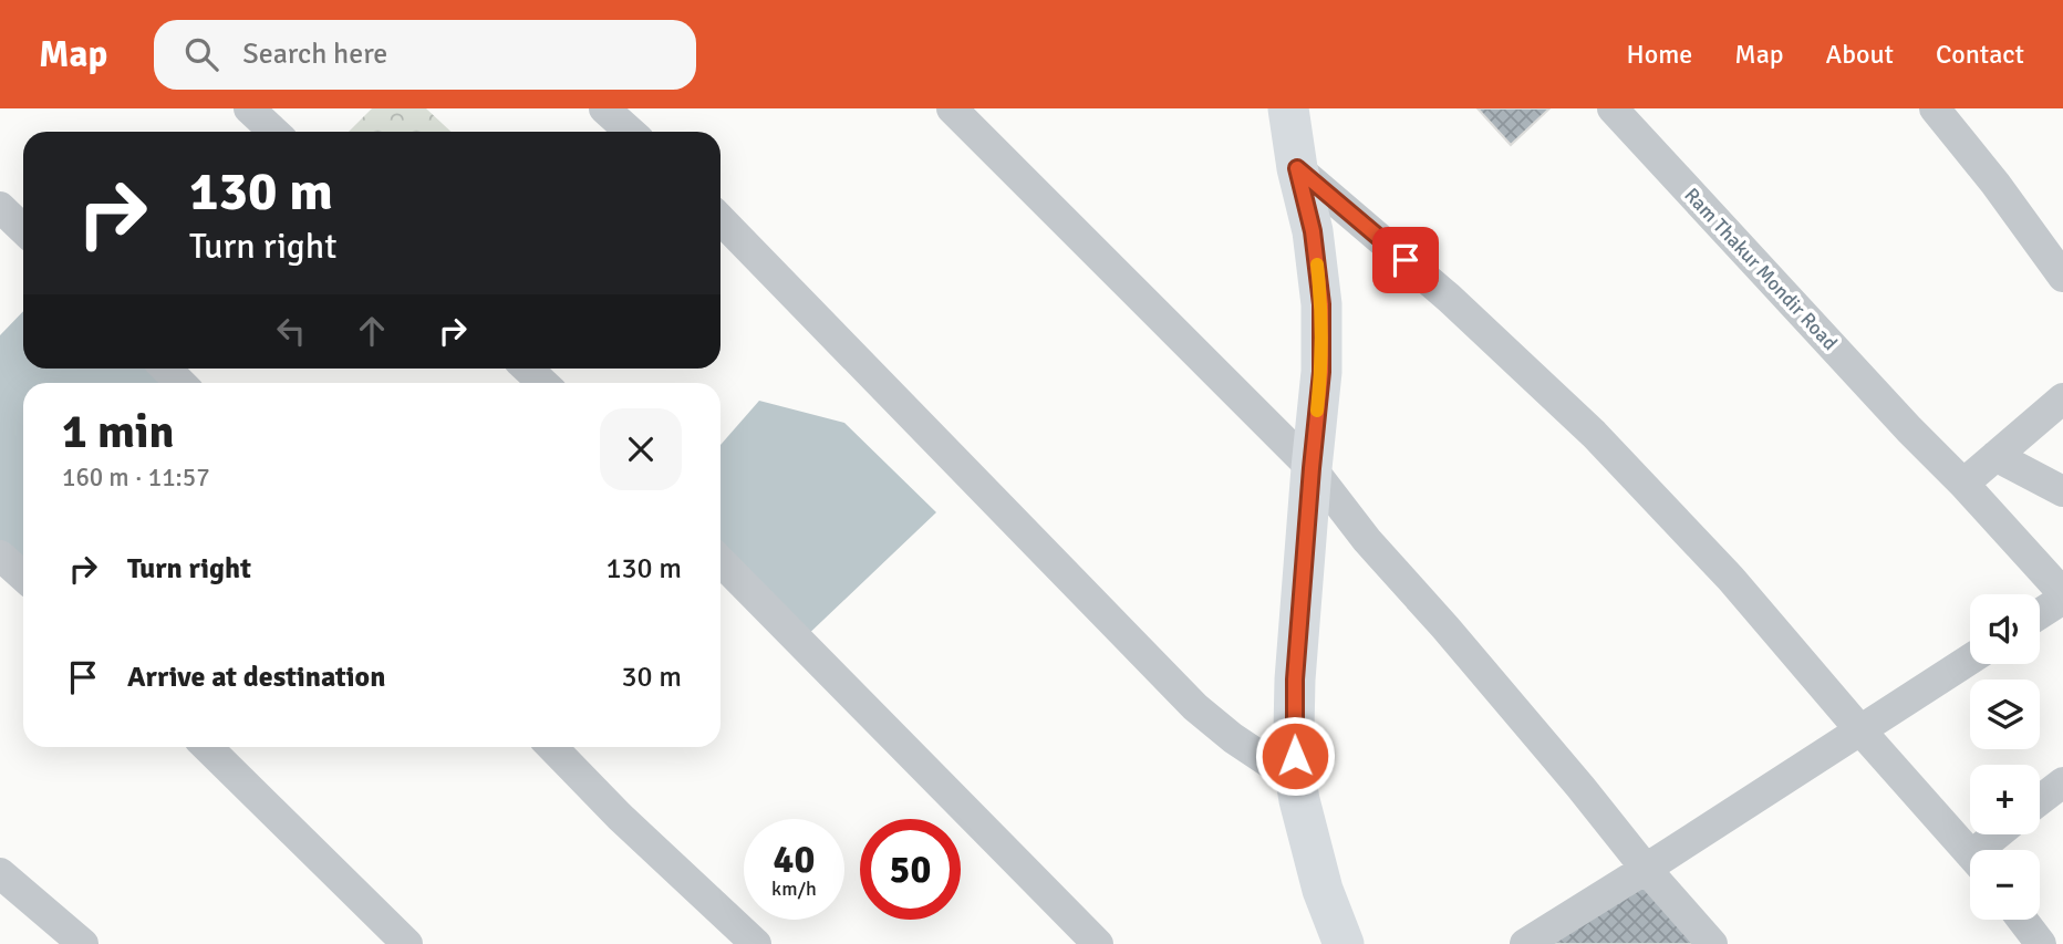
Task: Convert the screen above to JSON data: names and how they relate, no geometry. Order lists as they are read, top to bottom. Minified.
{"streets":{"street":["Ram Thakur Mondir Road"]},"page":{"header":"Map","search":"Search here","nav":["Home","Map","About","Contact"],"turn":["130 m","Turn right"],"heading":["1 min","160 m · 11:57"],"list":[{"name":"Turn right","value":"130 m"},{"name":"Arrive at destination","value":"30 m"}],"map_buttons":["+","−"],"speed":"40 km/h","limit":"50"}}
